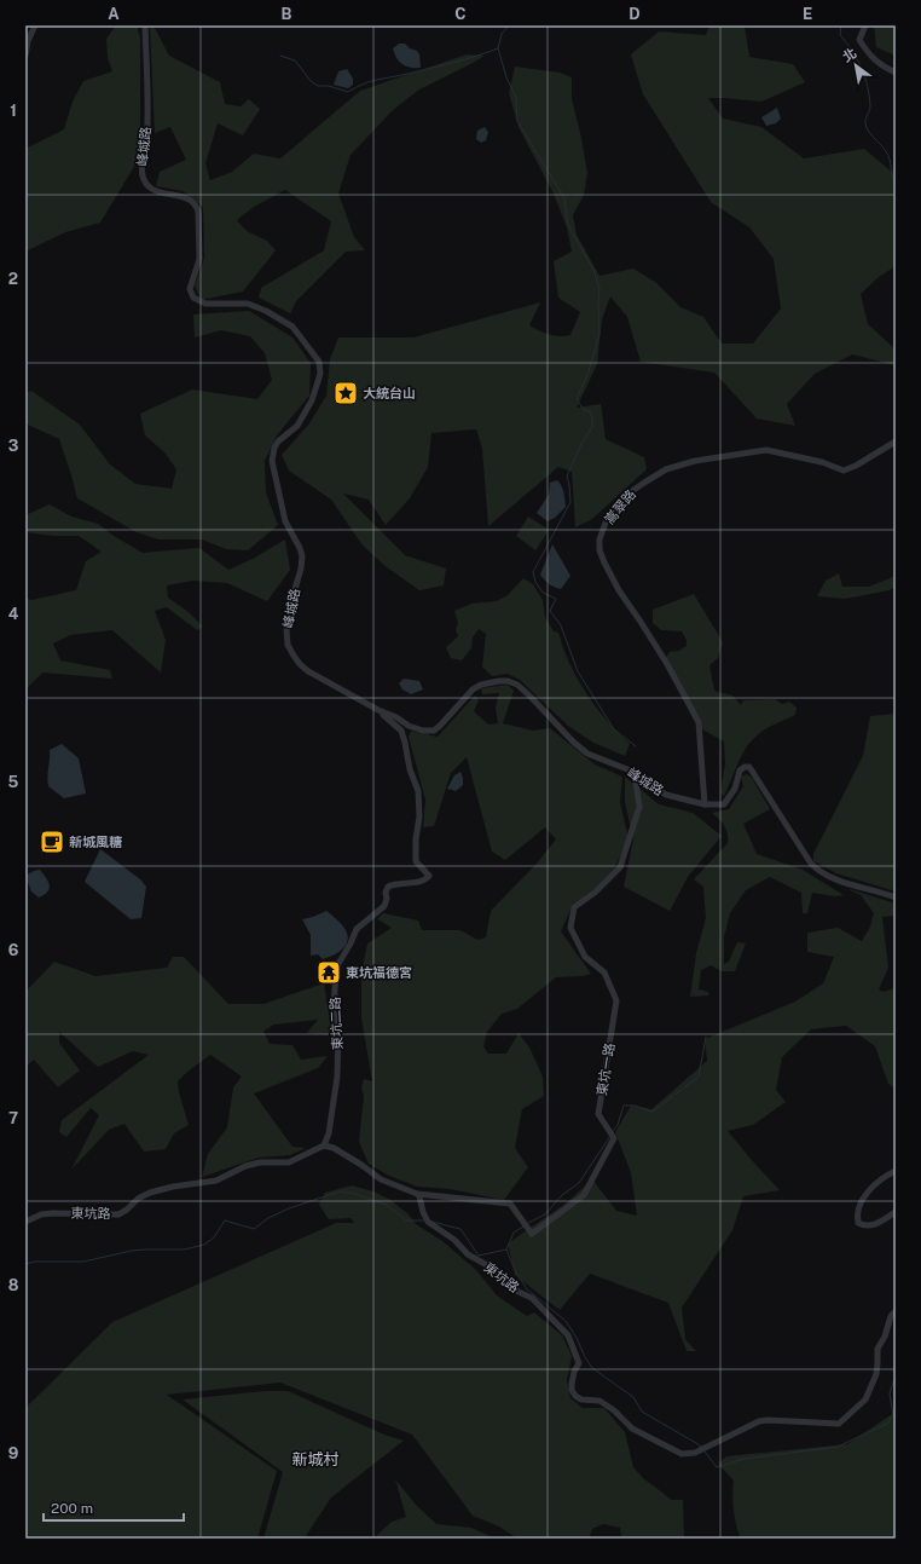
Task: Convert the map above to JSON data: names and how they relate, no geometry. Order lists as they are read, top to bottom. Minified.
{"streets":{"street":["峰城路","嵩翠路","東坑二路","東坑一路","東坑路"]},"crossings":[["峰城路","嵩翠路"],["峰城路","東坑二路"],["峰城路","東坑一路"],["東坑二路","東坑路"],["東坑一路","東坑路"]],"districts":["新城村"],"places":{"place":["大統台山"],"cafe":["新城風糖"],"temple":["東坑福德宮"]},"scale_bar":"200 m","north":"top left","grid":{"columns":["A","B","C","D","E"],"rows":["1","2","3","4","5","6","7","8","9"]}}
